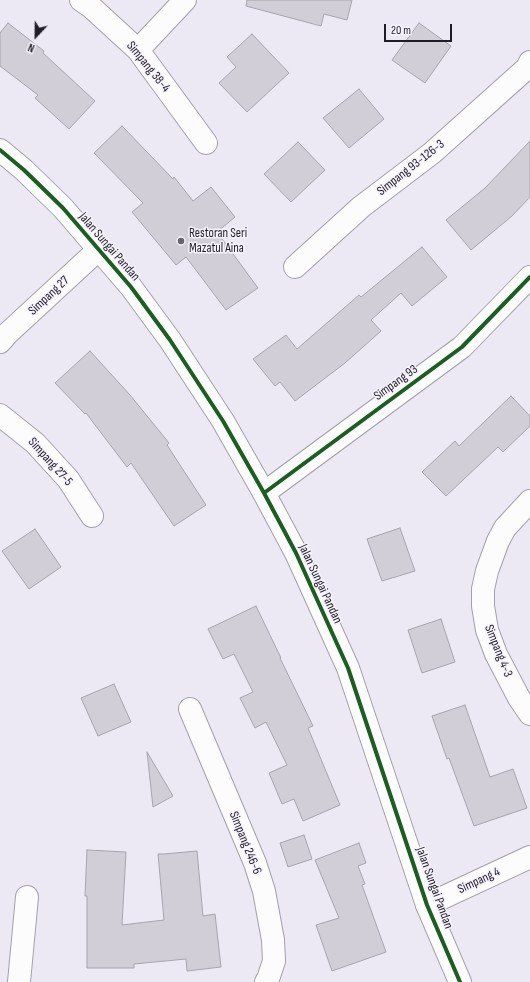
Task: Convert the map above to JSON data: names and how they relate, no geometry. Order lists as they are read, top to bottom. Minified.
{"streets":{"street":["Simpang 38-4","Simpang 93-126-3","Jalan Sungai Pandan","Simpang 27","Simpang 93","Simpang 27-5","Simpang 4-3","Simpang 246-6","Simpang 4"]},"crossings":[["Jalan Sungai Pandan","Simpang 27"],["Jalan Sungai Pandan","Simpang 93"],["Jalan Sungai Pandan","Simpang 4"]],"places":["Restoran Seri Mazatul Aina"],"scale_bar":"20 m","north":"bottom"}
